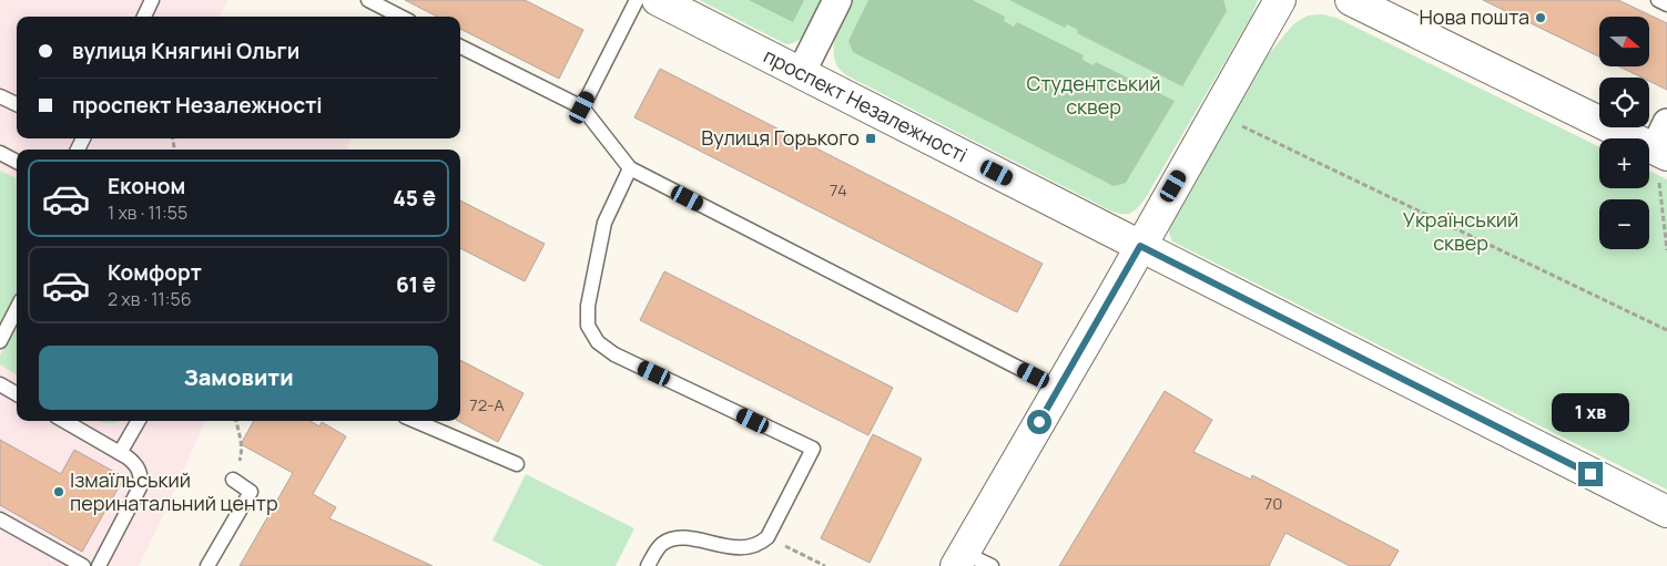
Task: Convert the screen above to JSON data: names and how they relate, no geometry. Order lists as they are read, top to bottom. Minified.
{"streets":{"main road":["проспект Незалежності"]},"parks":["Студентський сквер","Український сквер"],"places":{"other":["Нова пошта","Ізмаїльський перинатальний центр"],"transit":["Вулиця Горького"]},"house_numbers":["74","72-А","70"],"north":"right","page":{"map_buttons":["+","−"],"banner":["вулиця Княгині Ольги","проспект Незалежності"],"list":[{"name":"Економ","note":"1 хв · 11:55","value":"45 ₴"},{"name":"Комфорт","note":"2 хв · 11:56","value":"61 ₴"}],"buttons":"Замовити","bubble":"1 хв"}}
